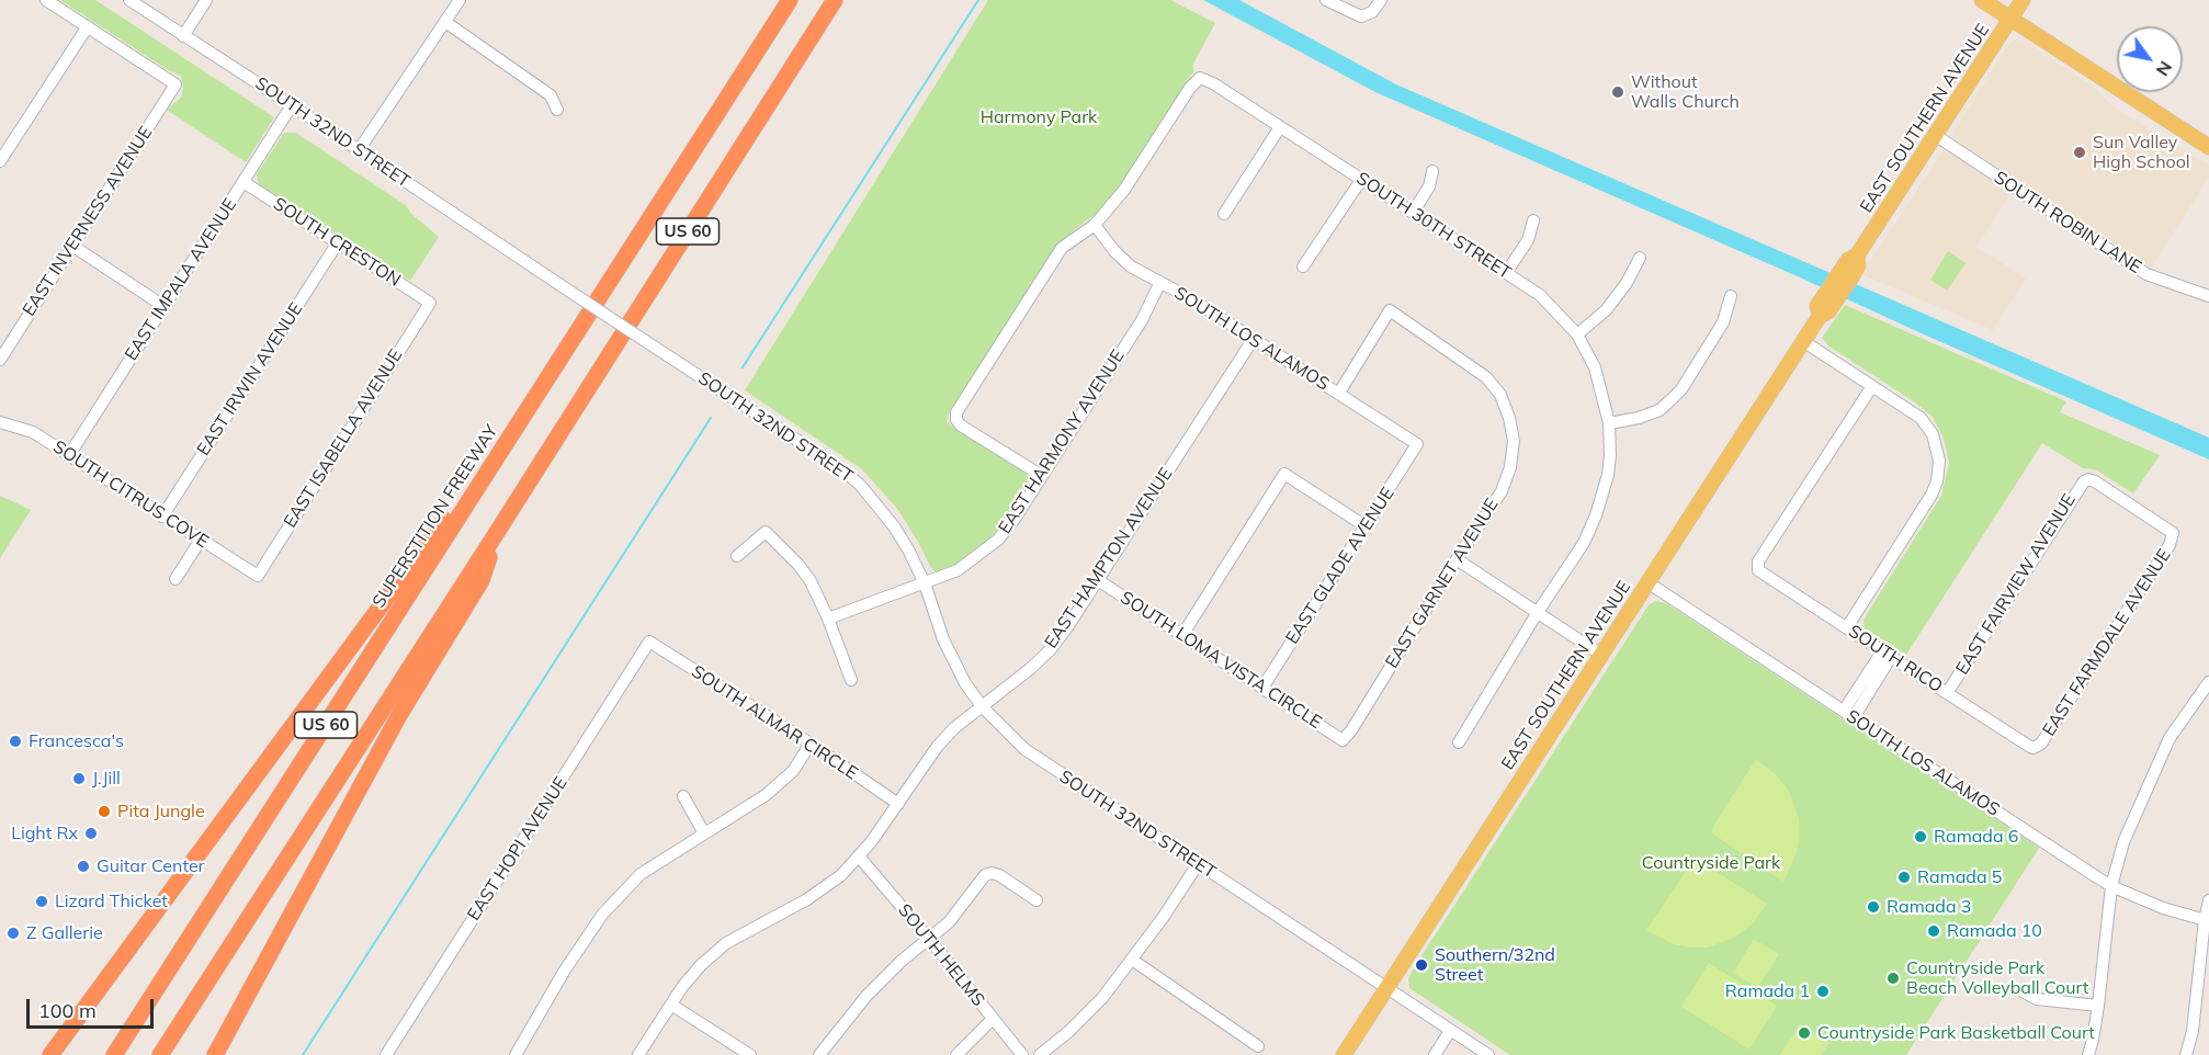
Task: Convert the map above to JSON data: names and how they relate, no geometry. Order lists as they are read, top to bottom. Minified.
{"streets":{"highway":["US 60","SUPERSTITION FREEWAY"],"main road":["EAST SOUTHERN AVENUE"],"street":["SOUTH 32ND STREET","EAST INVERNESS AVENUE","SOUTH ROBIN LANE","SOUTH 30TH STREET","SOUTH CRESTON","EAST IMPALA AVENUE","SOUTH LOS ALAMOS","EAST IRWIN AVENUE","EAST ISABELLA AVENUE","EAST HARMONY AVENUE","SOUTH CITRUS COVE","EAST HAMPTON AVENUE","EAST GLADE AVENUE","EAST GARNET AVENUE","EAST FAIRVIEW AVENUE","EAST FARMDALE AVENUE","SOUTH RICO","SOUTH LOMA VISTA CIRCLE","SOUTH ALMAR CIRCLE","EAST HOPI AVENUE","SOUTH HELMS"]},"crossings":[["EAST SOUTHERN AVENUE","SOUTH 32ND STREET"],["EAST SOUTHERN AVENUE","SOUTH ROBIN LANE"],["EAST SOUTHERN AVENUE","SOUTH LOS ALAMOS"],["SOUTH 32ND STREET","EAST IMPALA AVENUE"],["SOUTH 32ND STREET","EAST HARMONY AVENUE"],["SOUTH 32ND STREET","EAST HAMPTON AVENUE"],["SOUTH 30TH STREET","SOUTH LOS ALAMOS"],["SOUTH CRESTON","EAST IMPALA AVENUE"],["SOUTH CRESTON","EAST IRWIN AVENUE"],["SOUTH CRESTON","EAST ISABELLA AVENUE"],["EAST IMPALA AVENUE","SOUTH CITRUS COVE"],["SOUTH LOS ALAMOS","EAST HARMONY AVENUE"],["SOUTH LOS ALAMOS","EAST HAMPTON AVENUE"],["SOUTH LOS ALAMOS","EAST GLADE AVENUE"],["SOUTH LOS ALAMOS","EAST GARNET AVENUE"],["EAST IRWIN AVENUE","SOUTH CITRUS COVE"],["EAST ISABELLA AVENUE","SOUTH CITRUS COVE"],["EAST HAMPTON AVENUE","SOUTH LOMA VISTA CIRCLE"],["EAST HAMPTON AVENUE","SOUTH ALMAR CIRCLE"],["EAST HAMPTON AVENUE","SOUTH HELMS"],["EAST GLADE AVENUE","SOUTH LOMA VISTA CIRCLE"],["EAST GARNET AVENUE","SOUTH LOMA VISTA CIRCLE"],["EAST FAIRVIEW AVENUE","EAST FARMDALE AVENUE"],["EAST FAIRVIEW AVENUE","SOUTH RICO"],["EAST FARMDALE AVENUE","SOUTH RICO"],["SOUTH ALMAR CIRCLE","EAST HOPI AVENUE"]],"parks":["Harmony Park","Countryside Park"],"places":["Without Walls Church","Sun Valley High School","Francesca's","J.Jill","Pita Jungle","Light Rx","Ramada 6","Guitar Center","Ramada 5","Lizard Thicket","Ramada 3","Ramada 10","Z Gallerie","Southern/32nd Street","Countryside Park Beach Volleyball Court","Ramada 1","Countryside Park Basketball Court"],"scale_bar":"100 m","north":"bottom right"}
